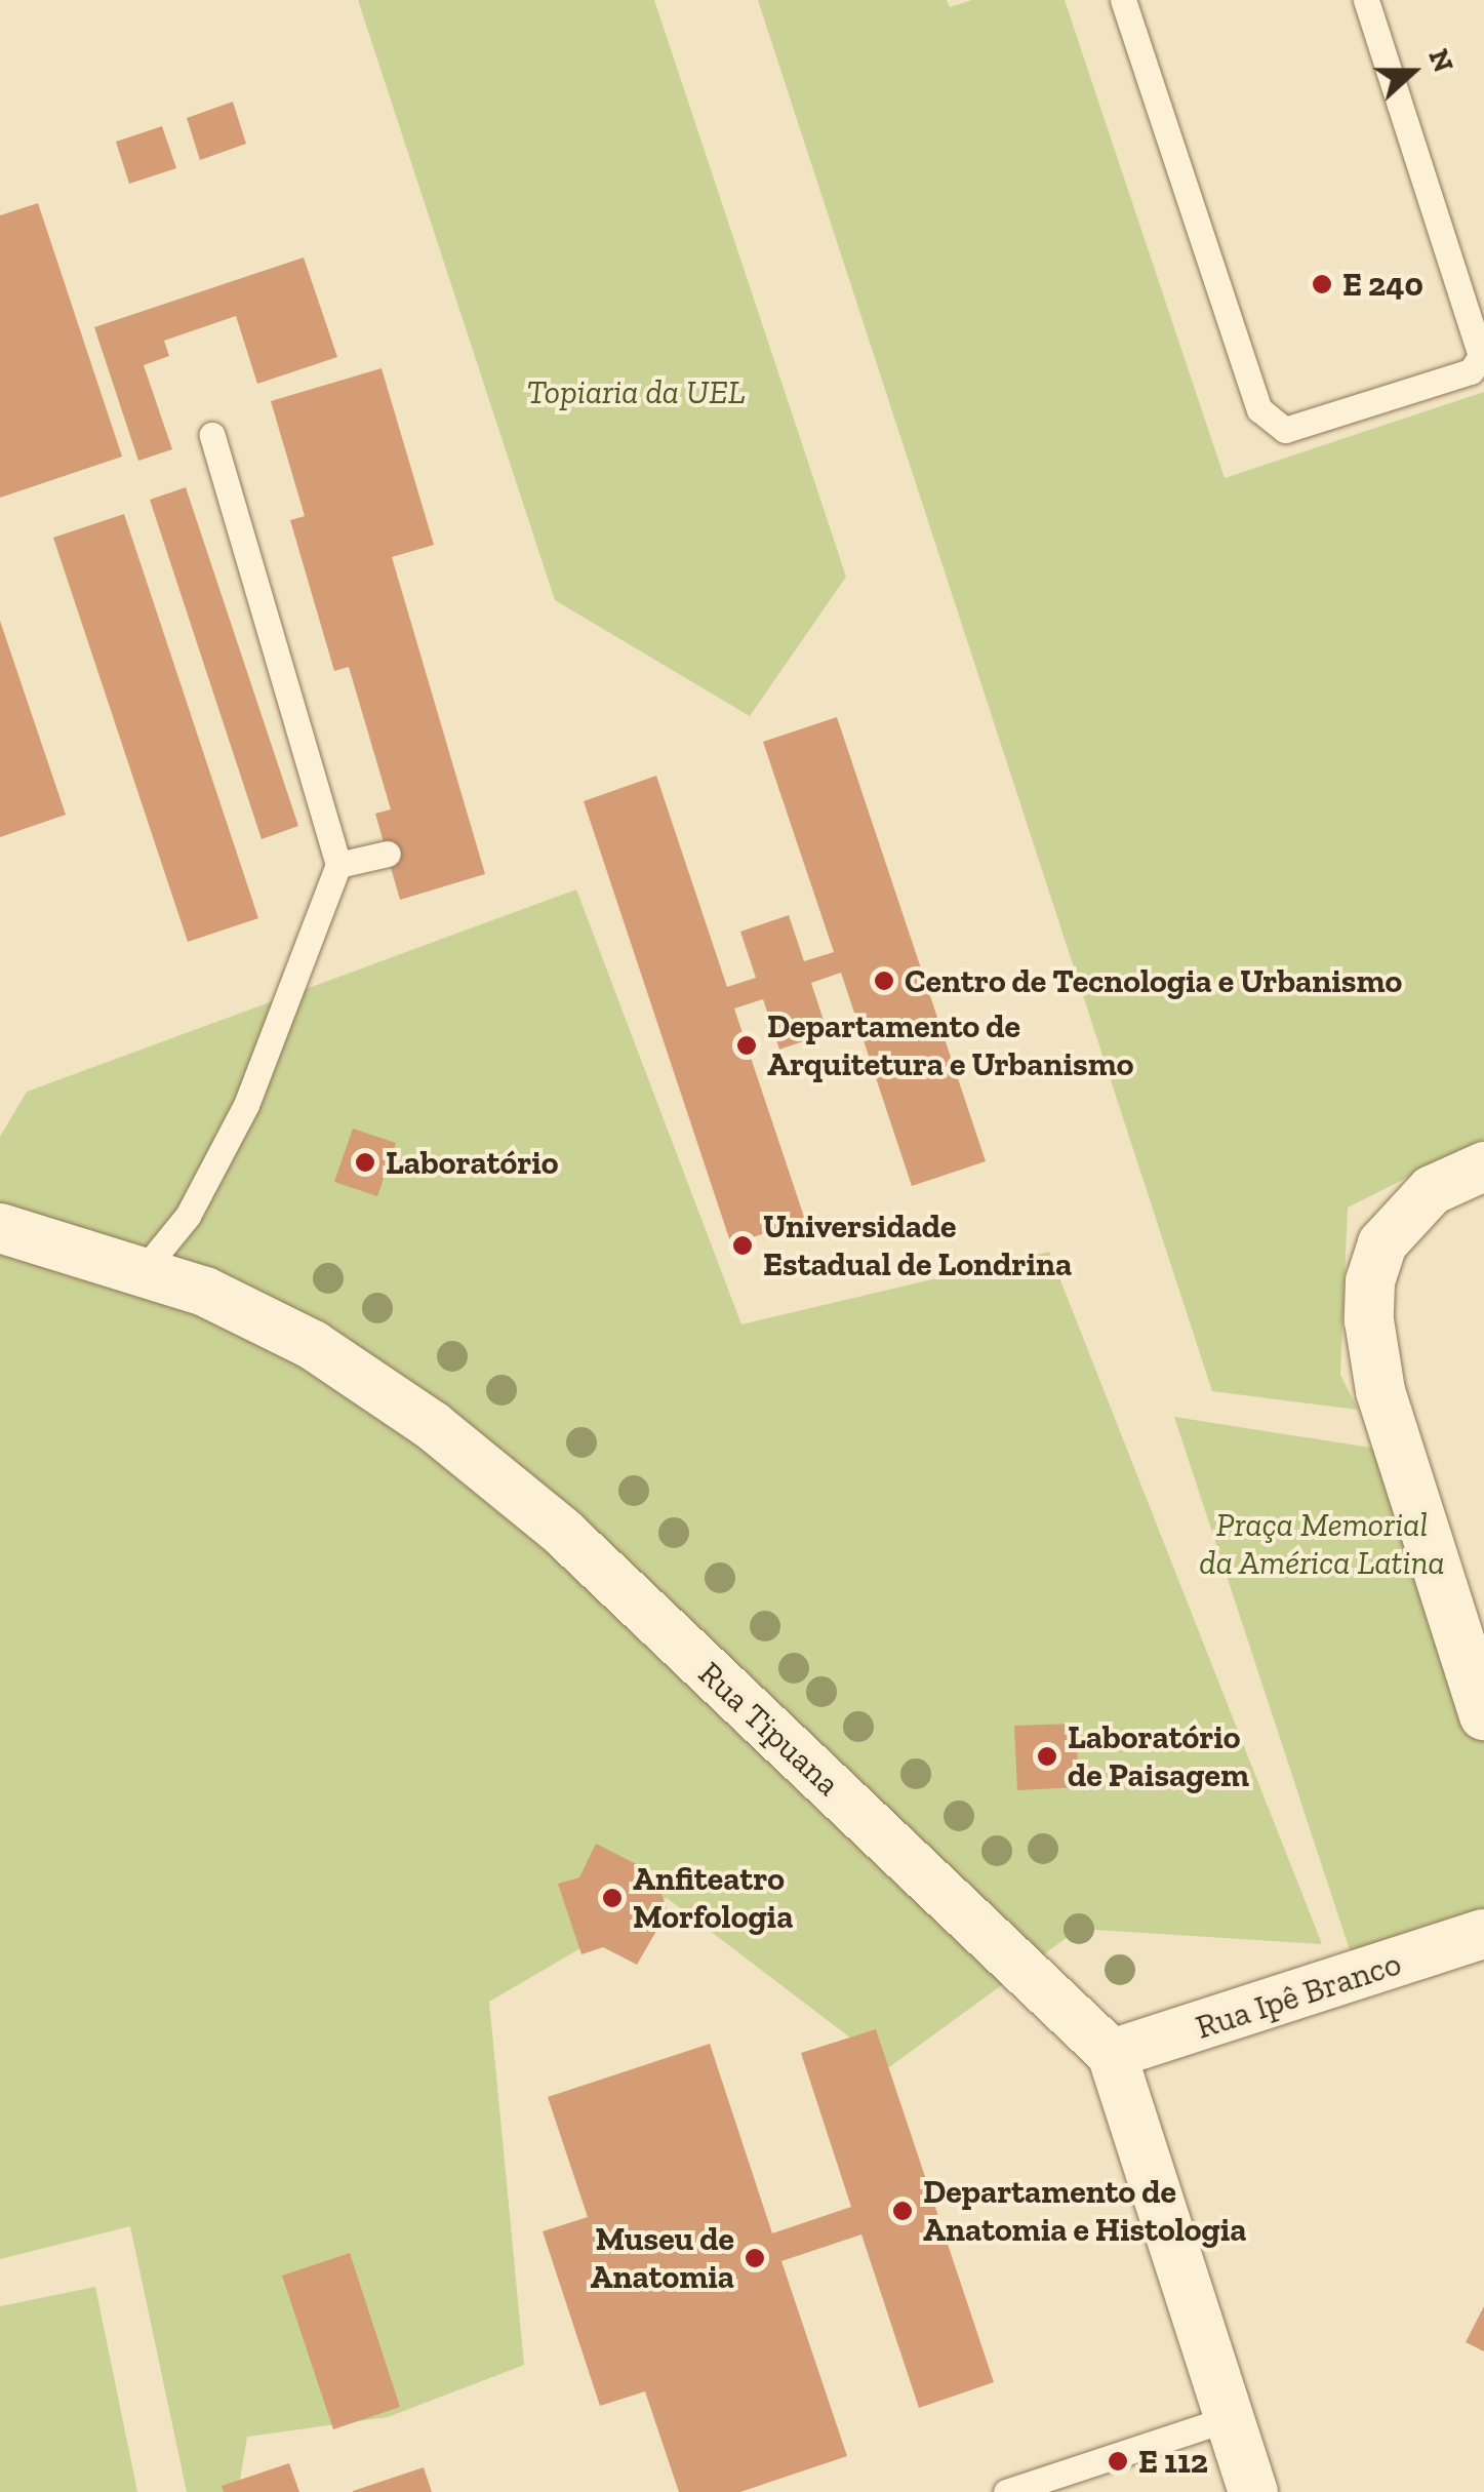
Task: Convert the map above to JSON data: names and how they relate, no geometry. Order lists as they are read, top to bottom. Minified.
{"streets":{"street":["Rua Tipuana","Rua Ipê Branco"]},"crossings":[["Rua Tipuana","Rua Ipê Branco"]],"parks":["Topiaria da UEL","Praça Memorial da América Latina"],"places":["E 240","Centro de Tecnologia e Urbanismo","Departamento de Arquitetura e Urbanismo","Laboratório","Universidade Estadual de Londrina","Laboratório de Paisagem","Anfiteatro Morfologia","Departamento de Anatomia e Histologia","Museu de Anatomia","E 112"],"north":"right"}
